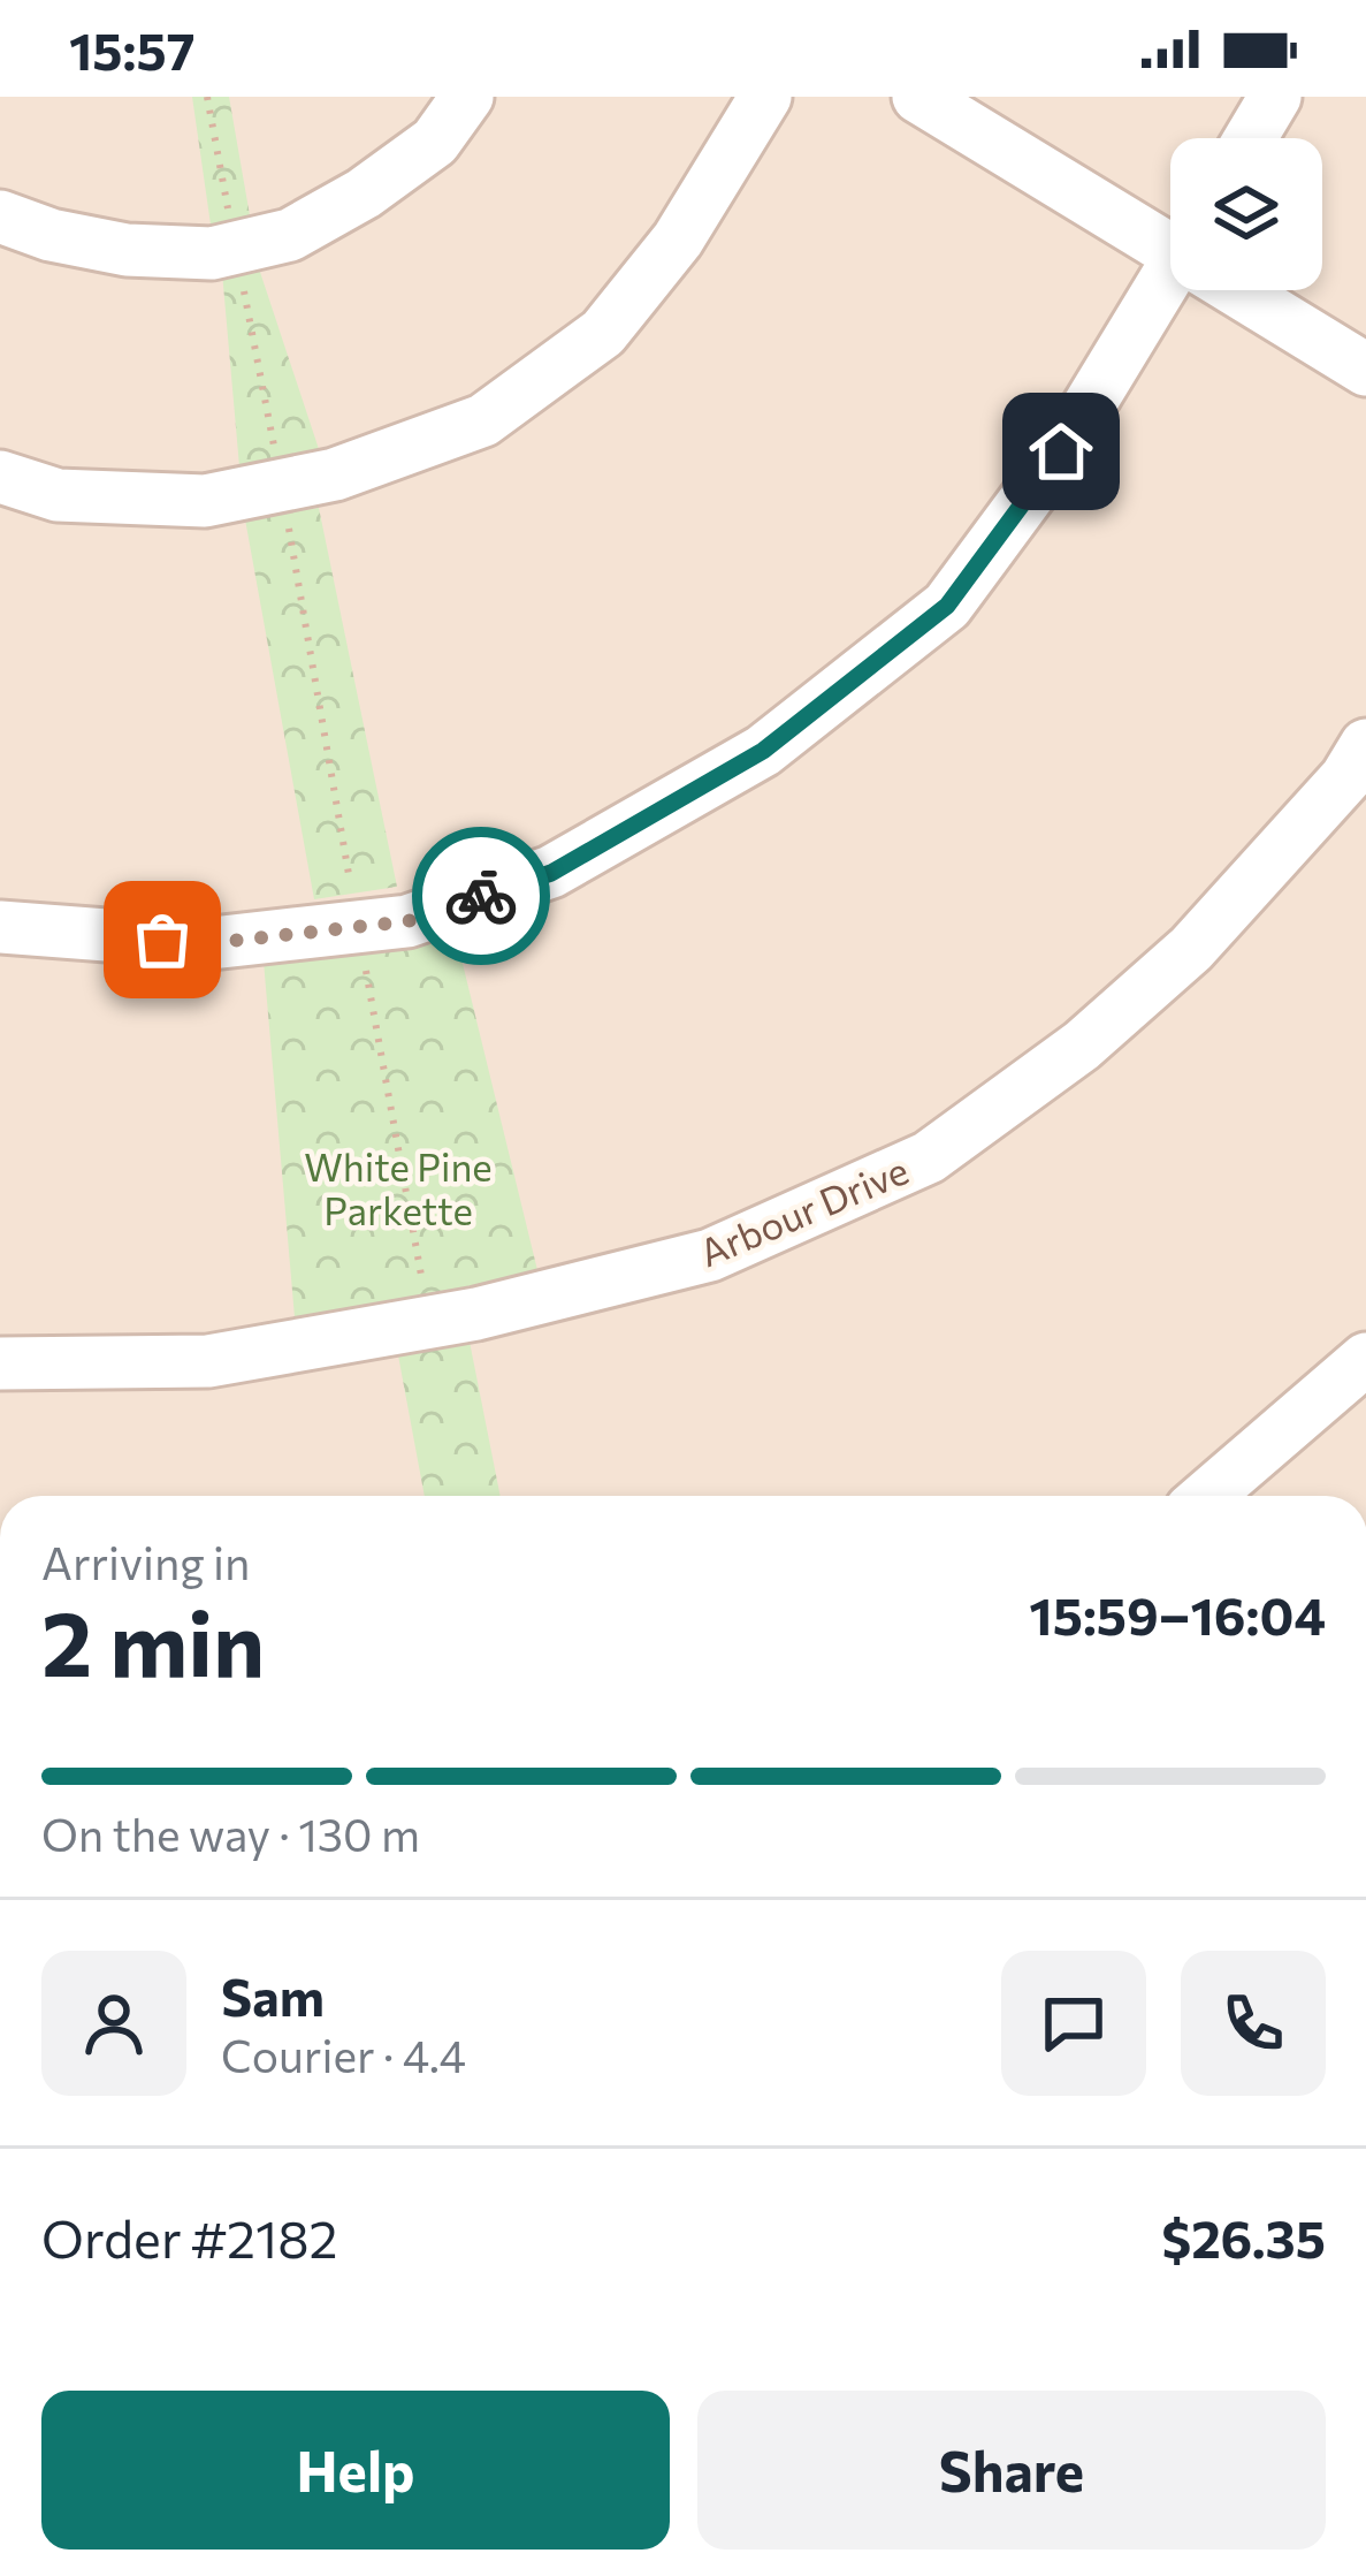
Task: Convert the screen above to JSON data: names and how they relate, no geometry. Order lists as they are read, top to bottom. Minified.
{"streets":{"street":["Arbour Drive"]},"parks":["White Pine Parkette"],"page":{"status":"15:57","heading":["2 min","Arriving in","15:59–16:04"],"panel":["Sam","Courier · 4.4","Order #2182","$26.35"],"bar":"On the way · 130 m","buttons":["Help","Share"]}}
